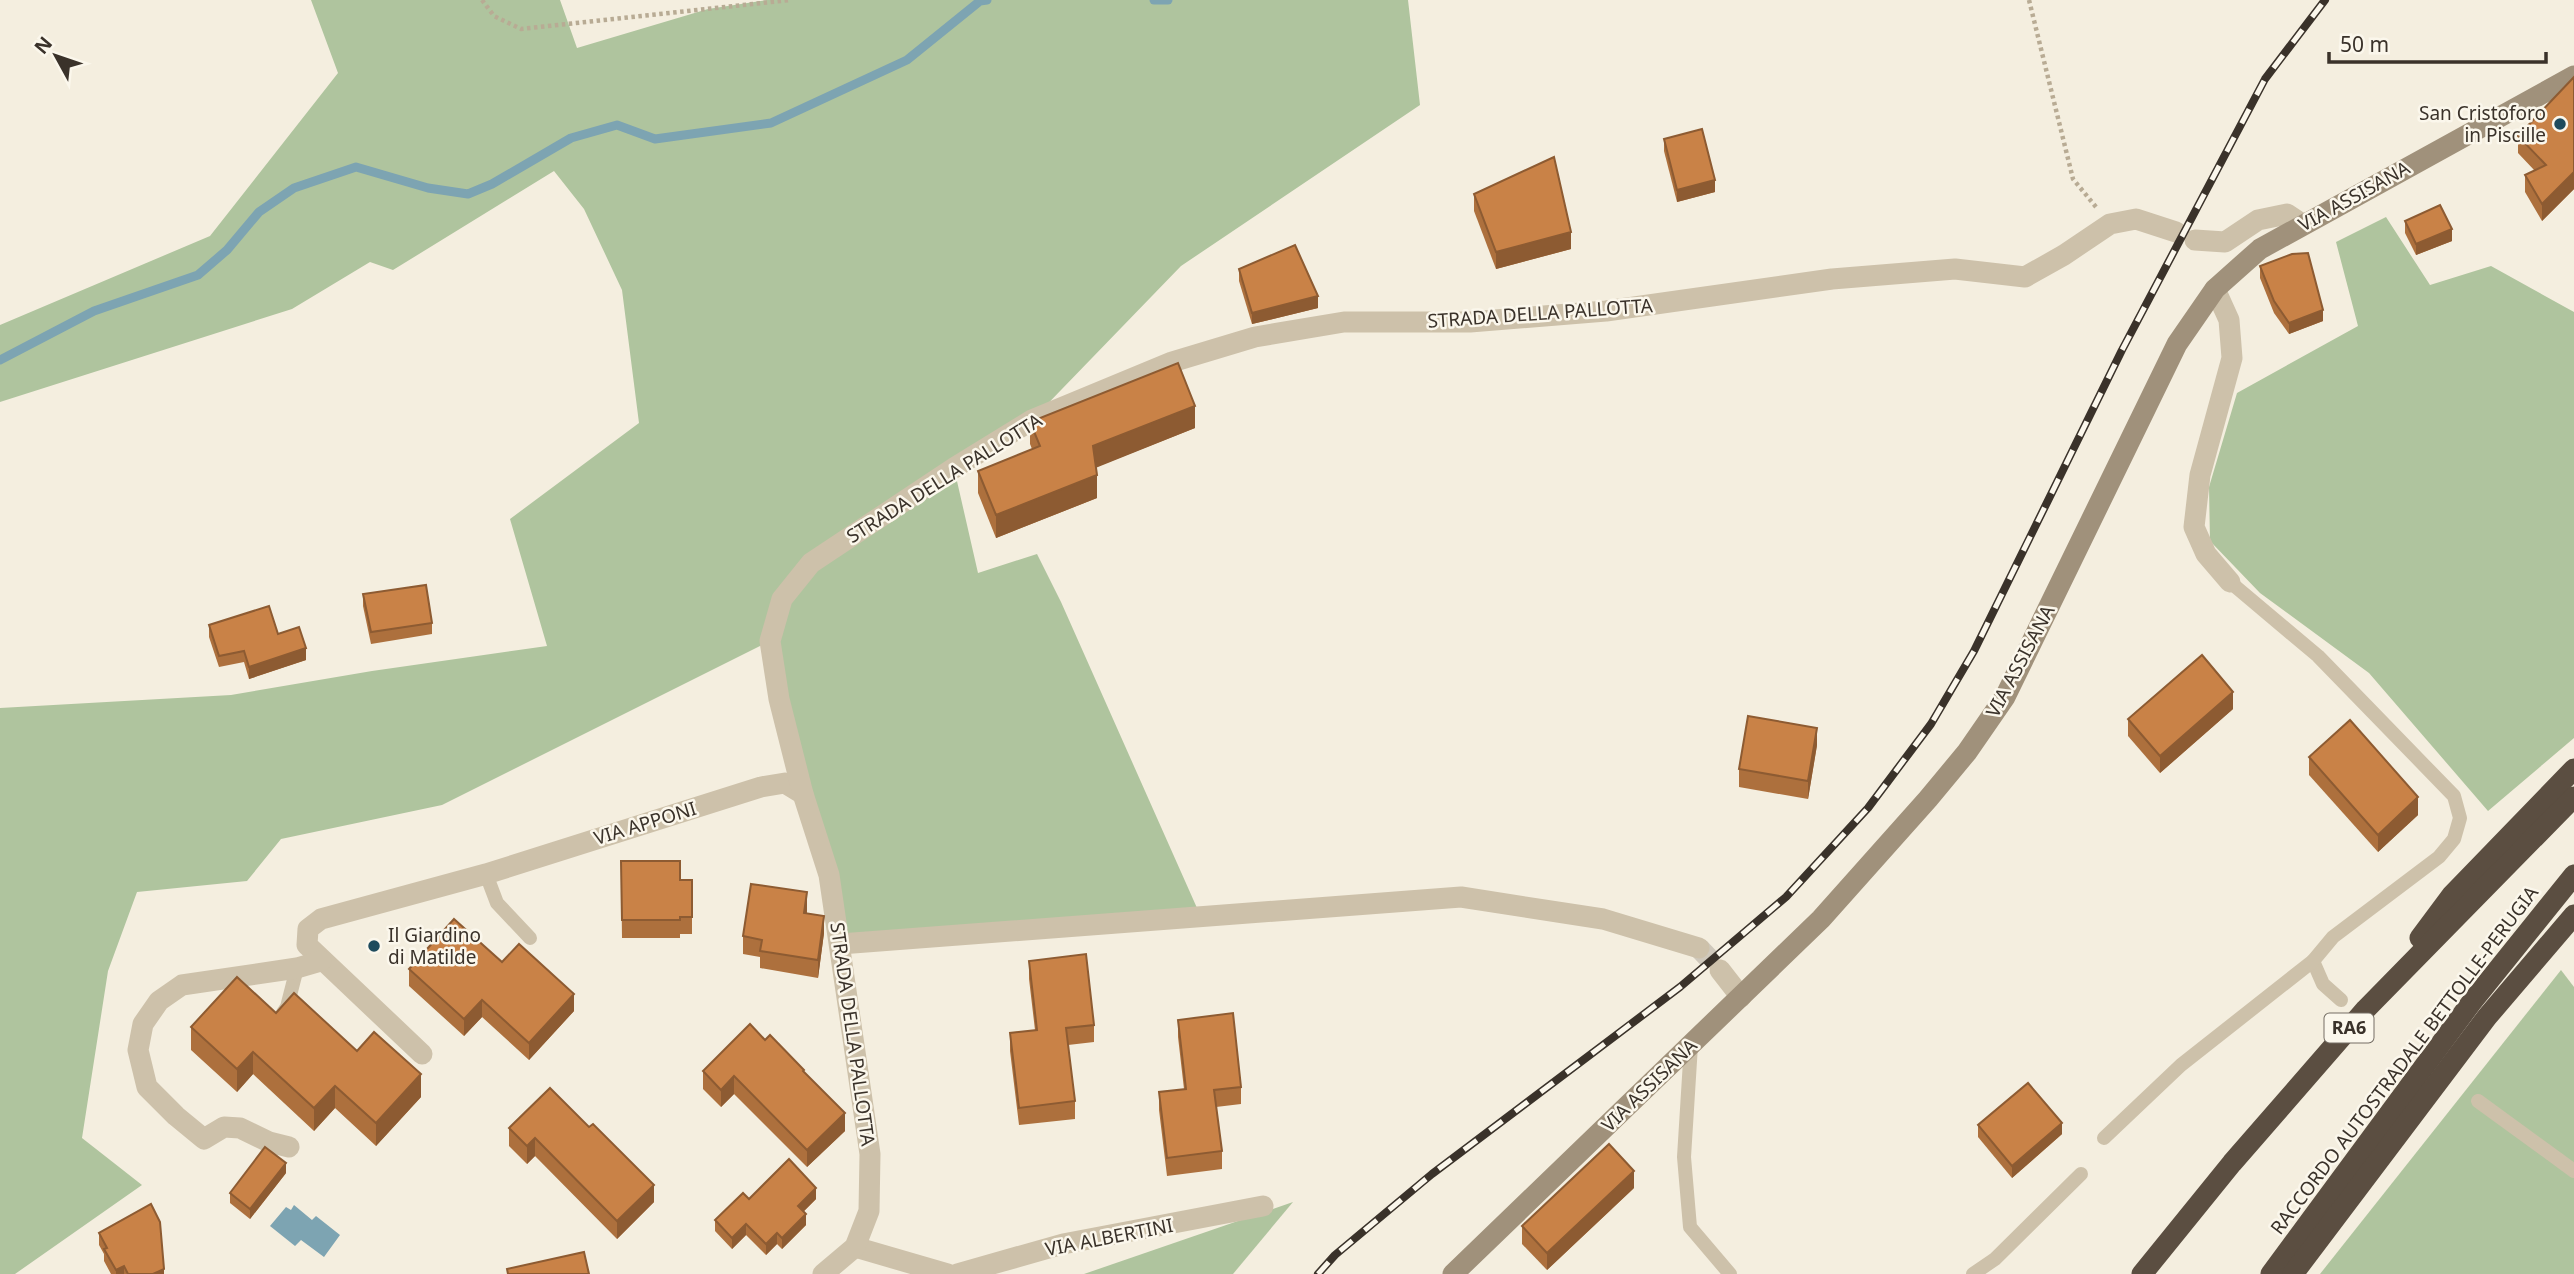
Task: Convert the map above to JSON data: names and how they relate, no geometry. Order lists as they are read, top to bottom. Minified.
{"streets":{"highway":["RA6","RACCORDO AUTOSTRADALE BETTOLLE-PERUGIA"],"main road":["VIA ASSISANA"],"street":["STRADA DELLA PALLOTTA","VIA APPONI","VIA ALBERTINI"]},"crossings":[["STRADA DELLA PALLOTTA","VIA APPONI"]],"places":["San Cristoforo in Piscille","Il Giardino di Matilde"],"scale_bar":"50 m","north":"top left"}
